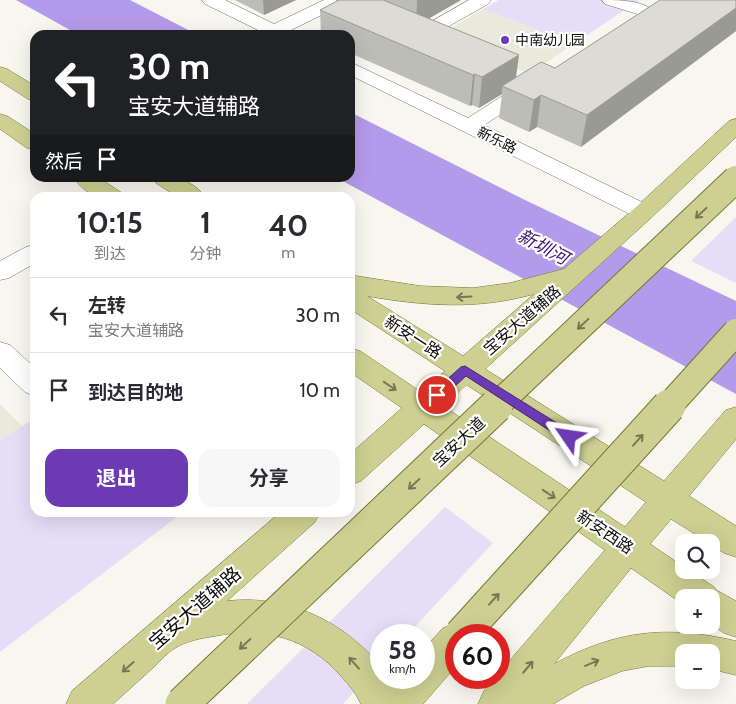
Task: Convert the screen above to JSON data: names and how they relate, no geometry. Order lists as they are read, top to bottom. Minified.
{"streets":{"main road":["宝安大道辅路","新安一路","宝安大道","新安西路"],"street":["新乐路"]},"crossings":[["新乐路","宝安大道辅路"],["宝安大道辅路","新安一路"],["宝安大道辅路","新安西路"]],"one_way":["新安西路"],"water":["新圳河"],"places":["中南幼儿园"],"page":{"turn":["30 m","宝安大道辅路"],"then":"然后","eta":["10:15","到达","1","分钟","40","m"],"list":[{"name":"左转","note":"宝安大道辅路","value":"30 m"},{"name":"到达目的地","value":"10 m"}],"buttons":["退出","分享"],"map_buttons":["+","−"],"speed":"58 km/h","limit":"60"}}
